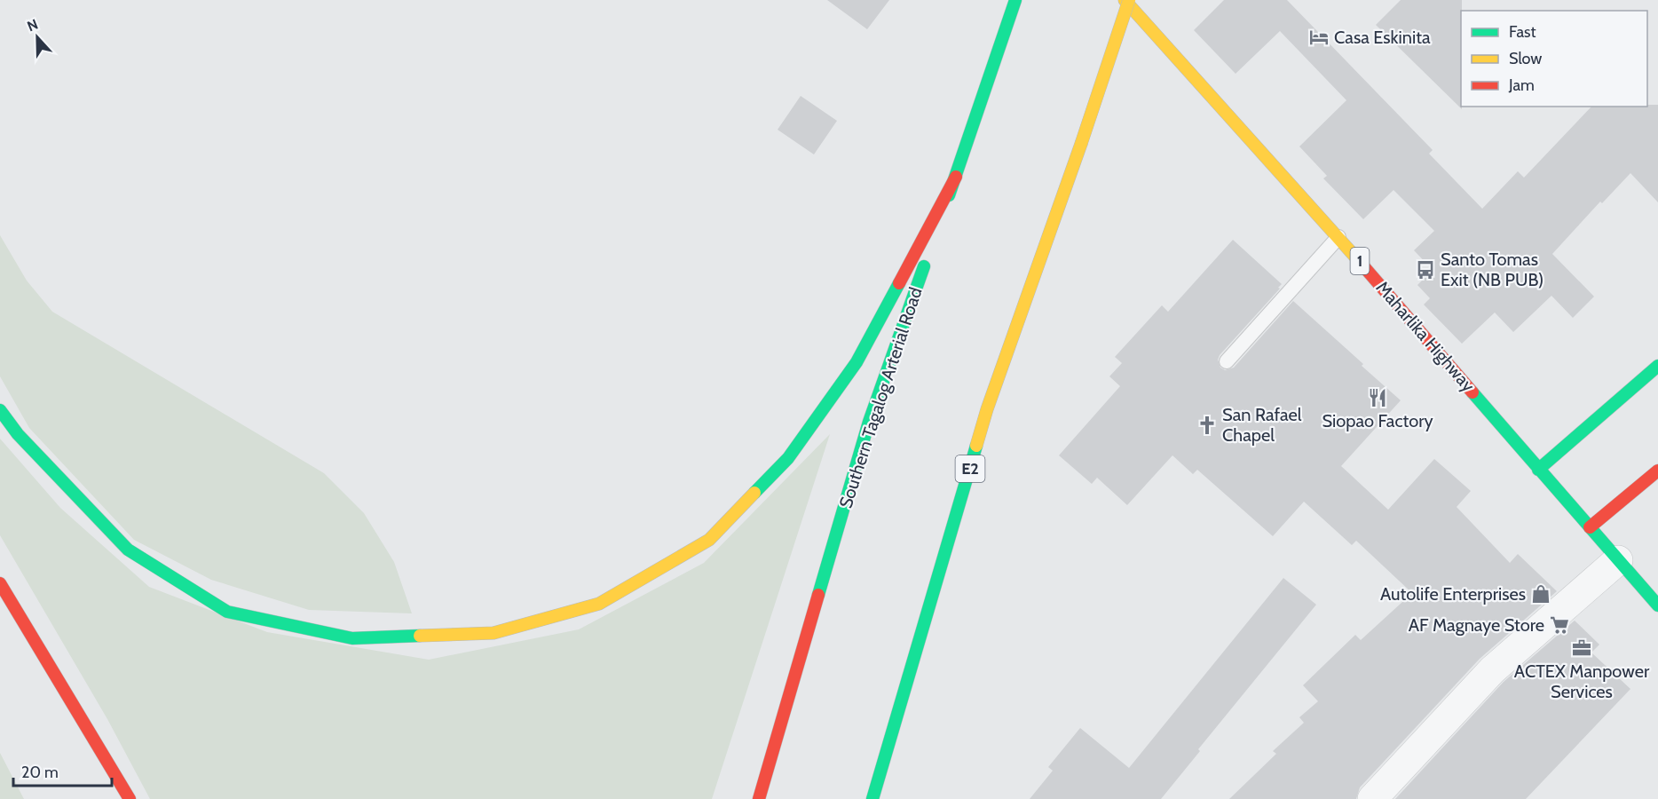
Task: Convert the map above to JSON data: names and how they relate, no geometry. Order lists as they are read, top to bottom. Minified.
{"streets":{"highway":["1","Maharlika Highway","Southern Tagalog Arterial Road","E2"]},"places":{"hotel":["Casa Eskinita"],"bus stop":["Santo Tomas Exit (NB PUB)"],"restaurant":["Siopao Factory"],"church":["San Rafael Chapel"],"shop":["Autolife Enterprises"],"supermarket":["AF Magnaye Store"],"office":["ACTEX Manpower Services"]},"legend":["Fast","Slow","Jam"],"scale_bar":"20 m","north":"top"}
